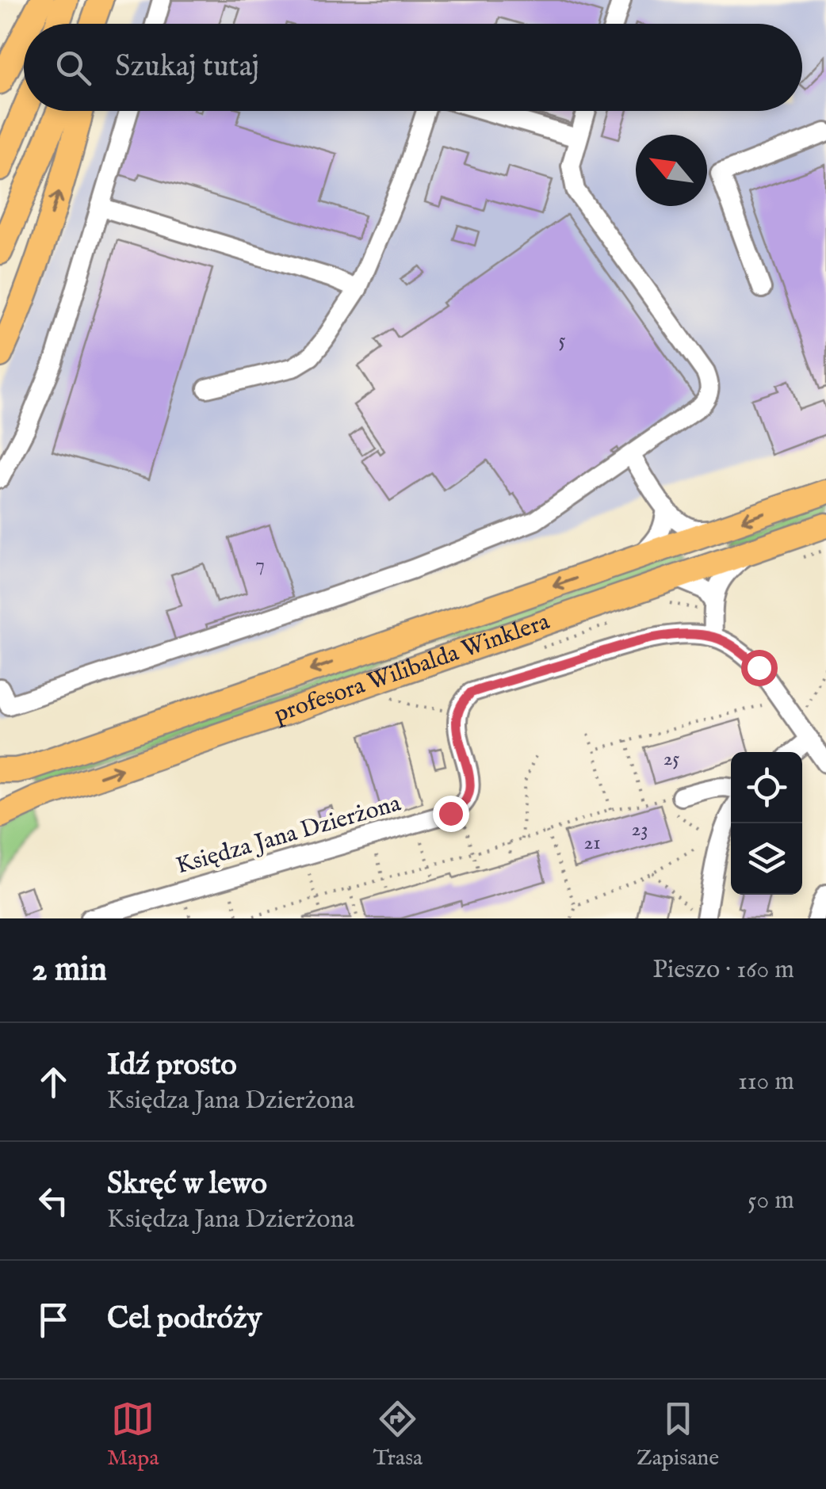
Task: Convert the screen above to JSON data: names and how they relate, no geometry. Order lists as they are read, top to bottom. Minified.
{"streets":{"main road":["profesora Wilibalda Winklera"],"street":["Księdza Jana Dzierżona"]},"house_numbers":["5","7","25","23","21"],"north":"top left","page":{"search":"Szukaj tutaj","heading":["2 min","Pieszo · 160 m"],"list":[["Idź prosto","Księdza Jana Dzierżona","110 m"],["Skręć w lewo","Księdza Jana Dzierżona","50 m"],"Cel podróży"],"nav":["Mapa","Trasa","Zapisane"]}}
